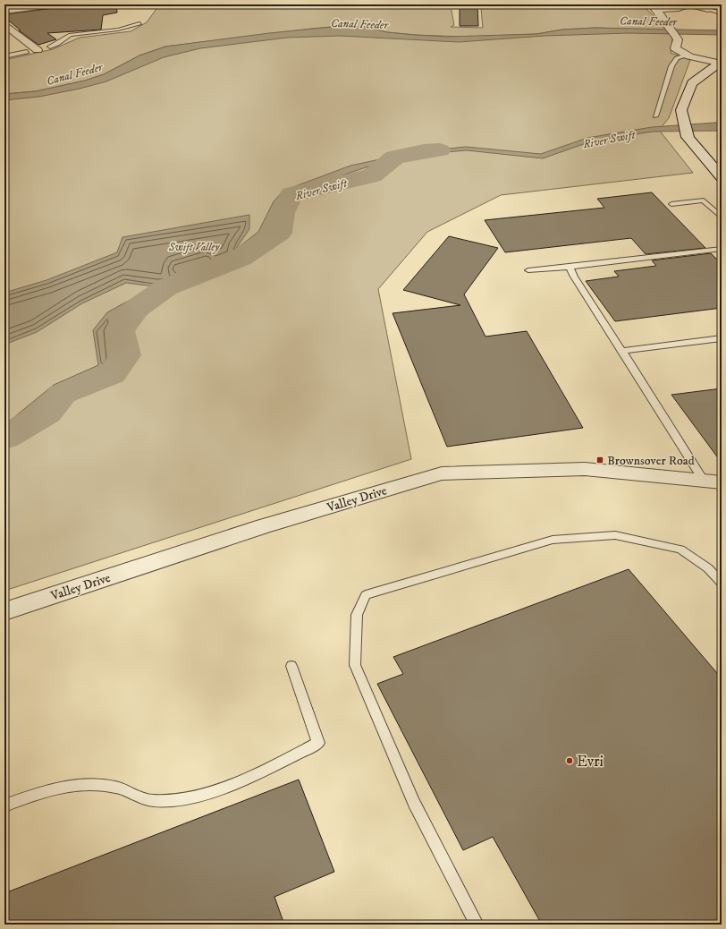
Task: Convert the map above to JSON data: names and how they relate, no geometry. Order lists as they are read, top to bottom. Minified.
{"streets":{"street":["Valley Drive"]},"water":["Canal Feeder","River Swift"],"parks":["Swift Valley"],"places":{"transit":["Brownsover Road"],"other":["Evri"]}}
